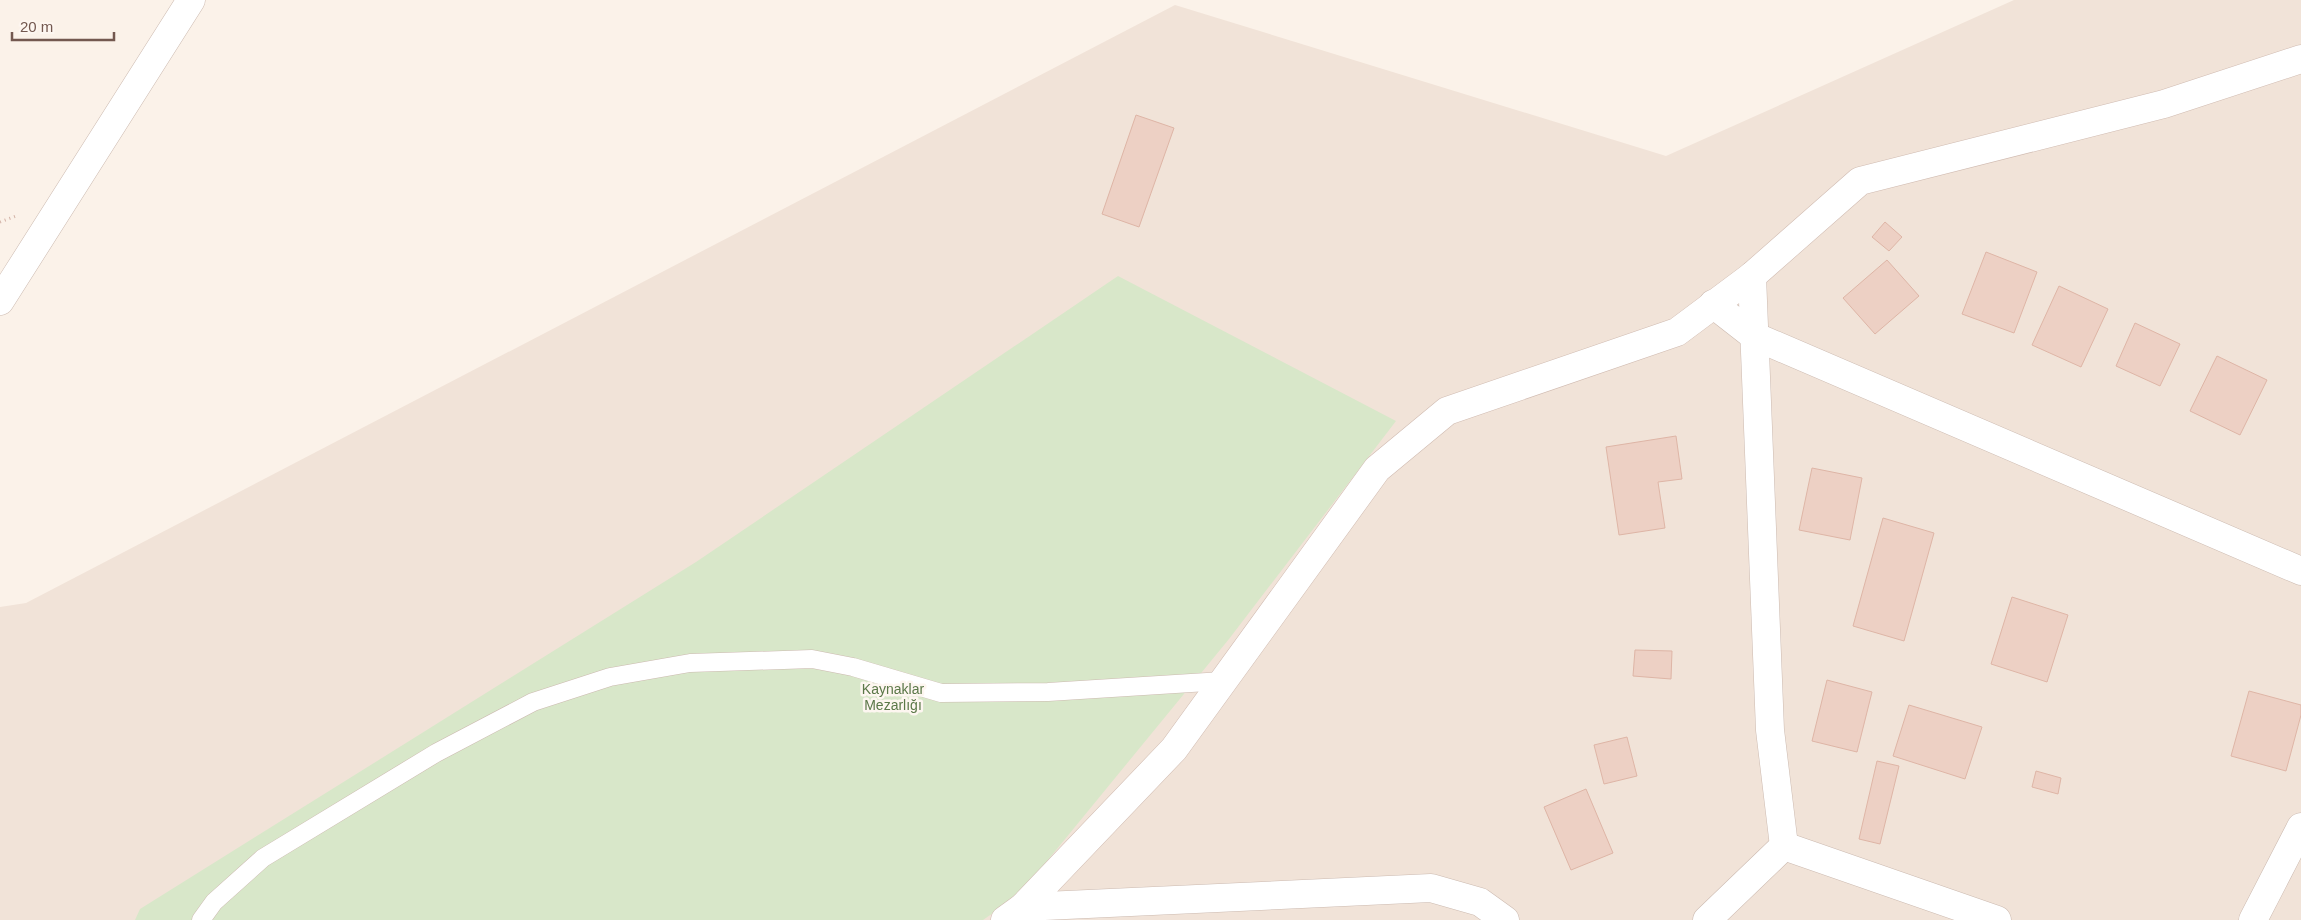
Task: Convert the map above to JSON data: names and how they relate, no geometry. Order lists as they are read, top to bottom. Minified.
{"parks":["Kaynaklar Mezarlığı"],"scale_bar":"20 m"}
